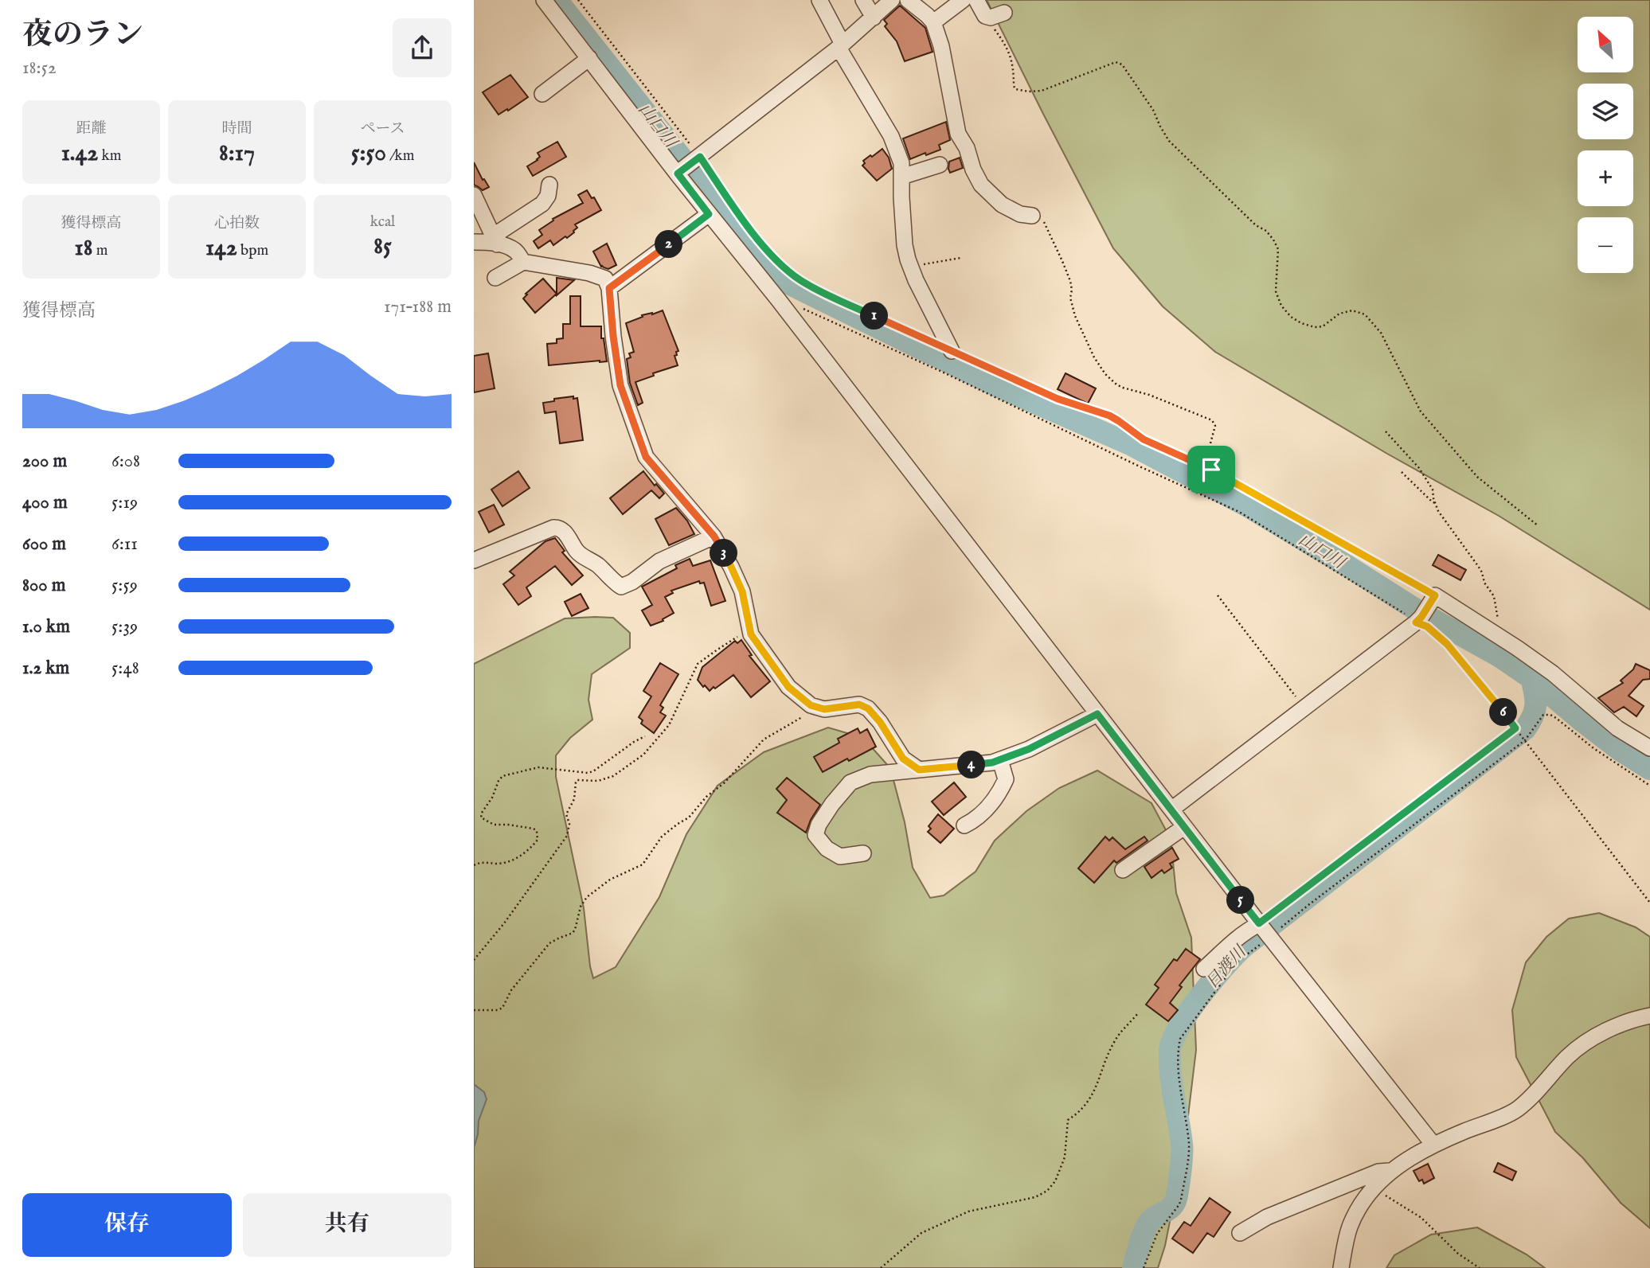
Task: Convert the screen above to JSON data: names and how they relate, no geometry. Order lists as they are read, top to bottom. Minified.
{"water":["山口川","日渡川"],"north":"top left","page":{"heading":["夜のラン","18:52"],"map_buttons":["+","−"],"stats":[["距離","1.42 km"],["時間","8:17"],["ペース","5:50 /km"],["獲得標高","18 m"],["心拍数","142 bpm"],["kcal","85"]],"pins":["2","1","3","6","4","5"],"chart":["獲得標高","171–188 m"],"list":[{"name":"200 m","note":"6:08"},{"name":"400 m","note":"5:19"},{"name":"600 m","note":"6:11"},{"name":"800 m","note":"5:59"},{"name":"1.0 km","note":"5:39"},{"name":"1.2 km","note":"5:48"}],"buttons":["保存","共有"]}}
